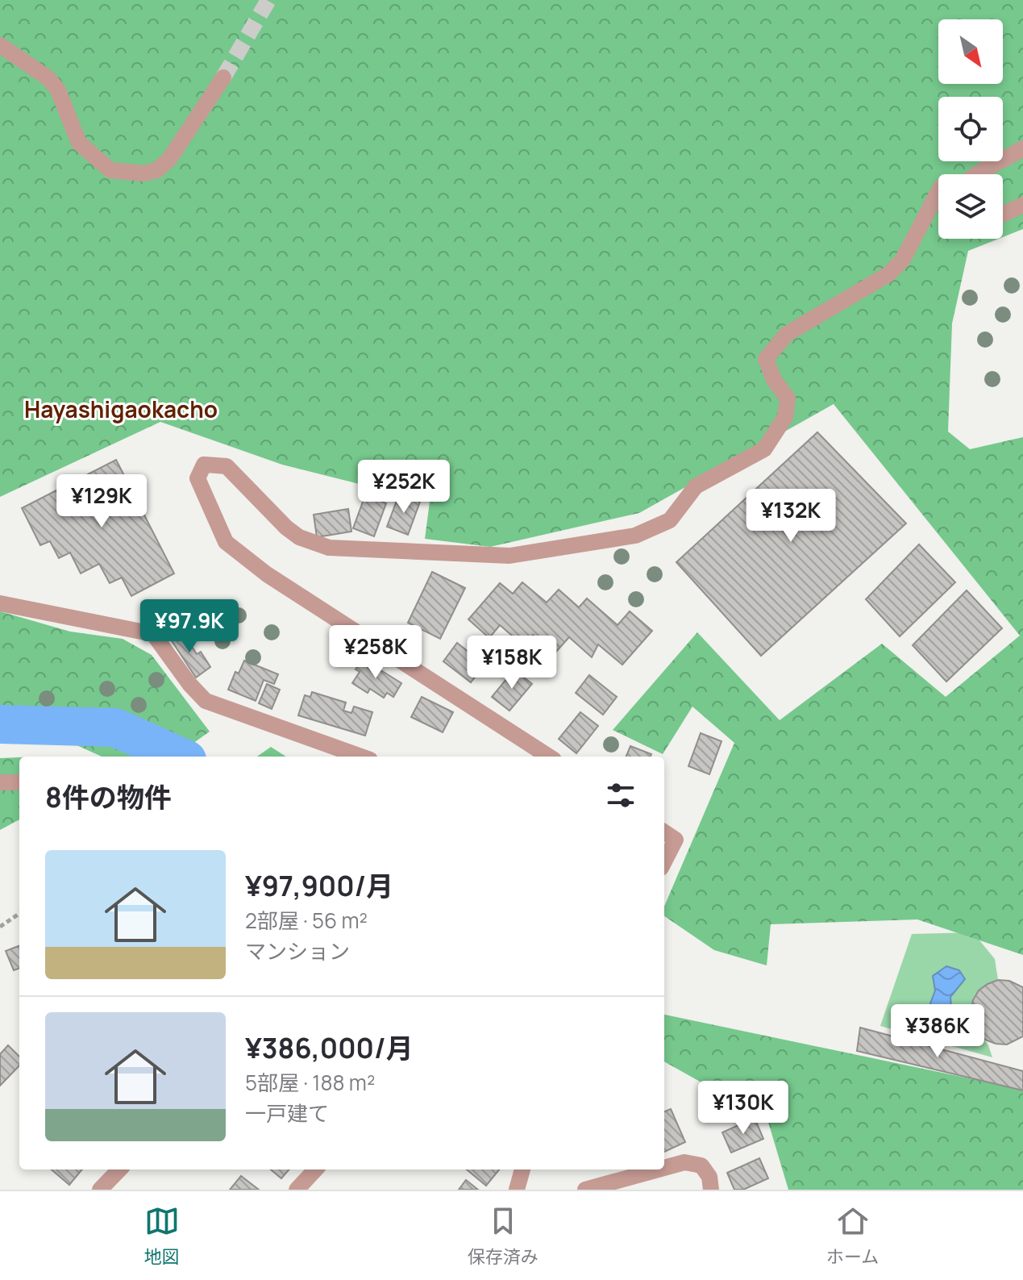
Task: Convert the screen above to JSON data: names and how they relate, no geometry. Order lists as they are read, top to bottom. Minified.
{"districts":["Hayashigaokacho"],"north":"bottom right","page":{"price":["¥252K","¥129K","¥132K","¥97.9K","¥258K","¥158K","¥386K","¥130K"],"heading":"8件の物件","list":[{"name":"¥97,900/月","note":"2部屋 · 56 m² · マンション"},{"name":"¥386,000/月","note":"5部屋 · 188 m² · 一戸建て"}],"tabs":["地図","保存済み","ホーム"]}}
